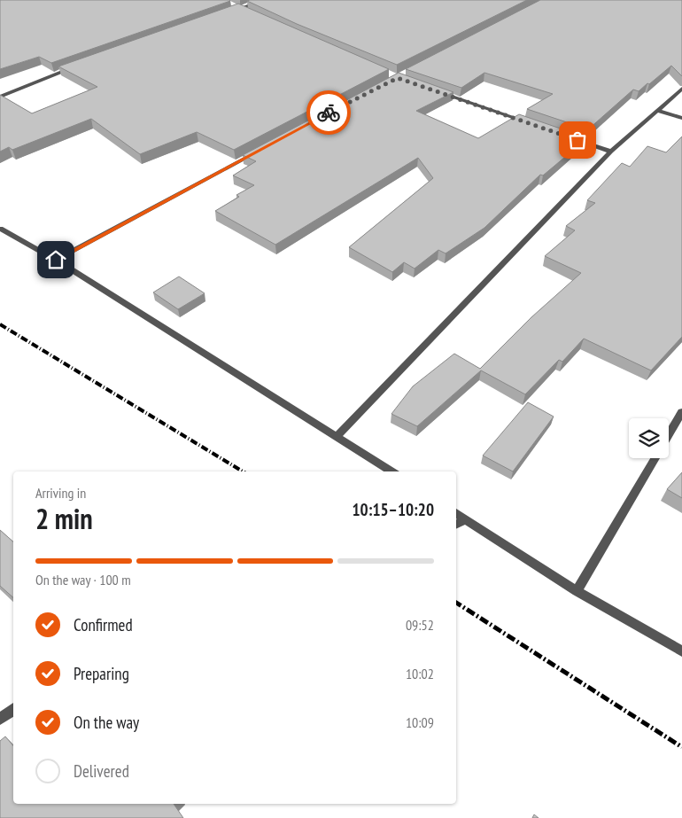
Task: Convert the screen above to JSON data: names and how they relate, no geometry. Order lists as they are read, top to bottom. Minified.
{"page":{"heading":["2 min","Arriving in","10:15–10:20"],"bar":"On the way · 100 m","list":[["Confirmed","09:52"],["Preparing","10:02"],["On the way","10:09"],"Delivered"]}}
